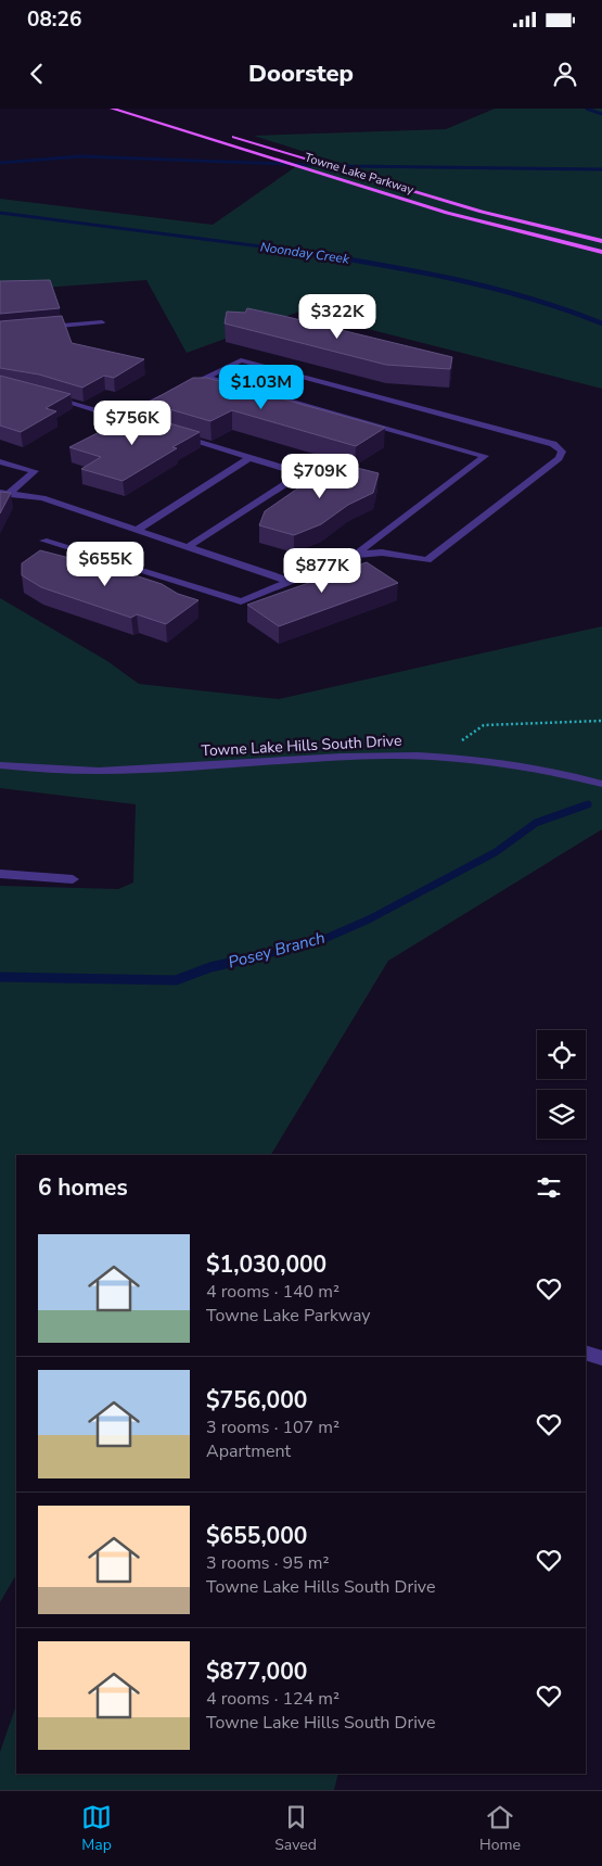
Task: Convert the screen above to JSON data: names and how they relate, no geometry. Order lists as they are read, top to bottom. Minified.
{"streets":{"main road":["Towne Lake Parkway"],"street":["Towne Lake Hills South Drive"]},"water":["Noonday Creek","Posey Branch"],"page":{"status":"08:26","header":"Doorstep","price":["$322K","$1.03M","$756K","$709K","$655K","$877K"],"heading":"6 homes","list":[{"name":"$1,030,000","note":"4 rooms · 140 m² · Towne Lake Parkway"},{"name":"$756,000","note":"3 rooms · 107 m² · Apartment"},{"name":"$655,000","note":"3 rooms · 95 m² · Towne Lake Hills South Drive"},{"name":"$877,000","note":"4 rooms · 124 m² · Towne Lake Hills South Drive"}],"tabs":["Map","Saved","Home"]}}
